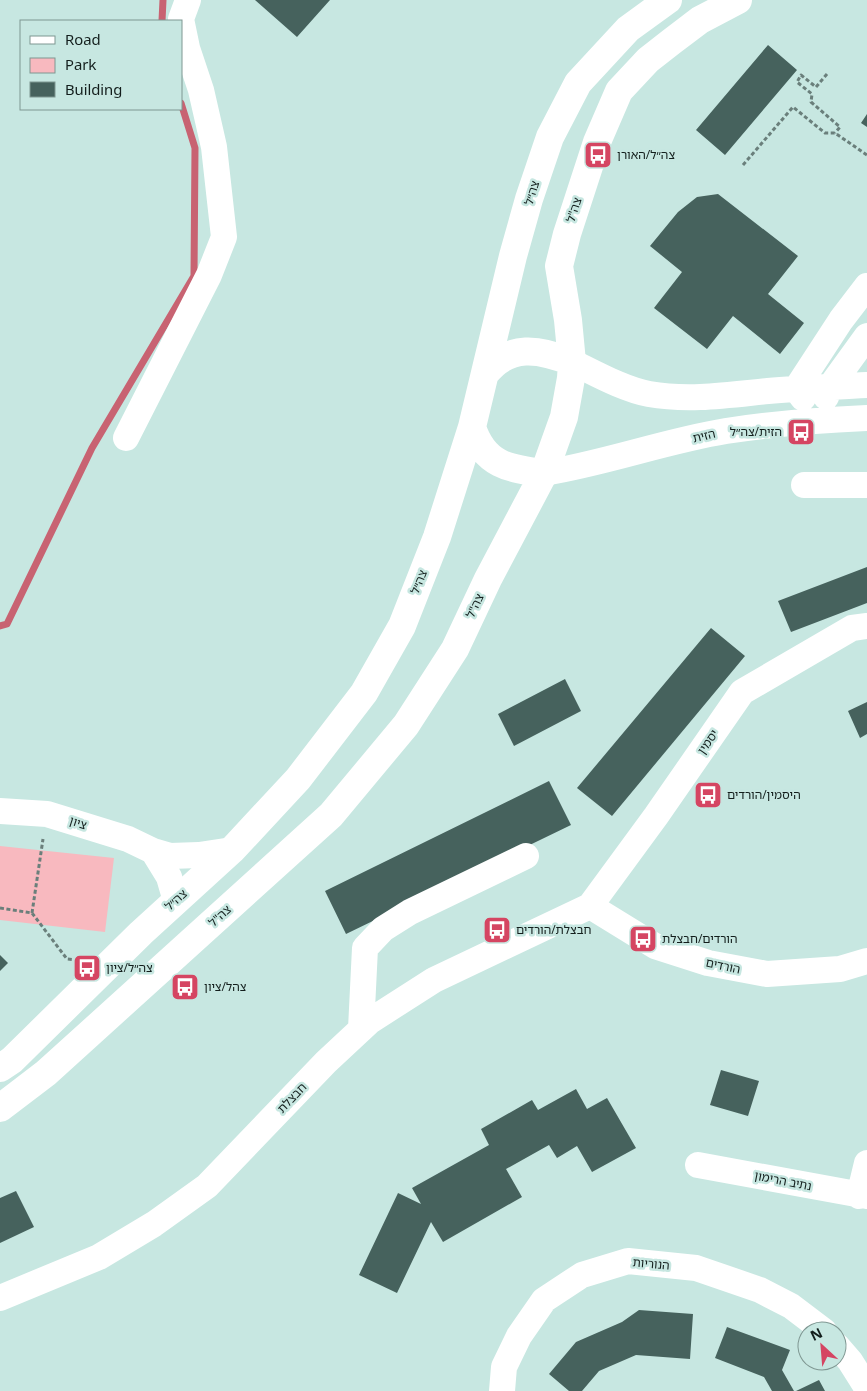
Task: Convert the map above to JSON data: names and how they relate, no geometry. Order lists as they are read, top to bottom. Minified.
{"streets":{"main road":["צה״ל","צה\"ל"],"street":["הזית","יסמין","ציון","הורדים","חבצלת","נתיב הרימון","הנוריות"]},"crossings":[["צה״ל","צה\"ל"],["צה״ל","הזית"],["צה״ל","ציון"],["צה\"ל","הזית"],["יסמין","הורדים"],["יסמין","חבצלת"],["הורדים","חבצלת"]],"places":{"bus stop":["צה״ל/האורן","הזית/צה״ל","היסמין/הורדים","חבצלת/הורדים","הורדים/חבצלת","צה״ל/ציון","צהל/ציון"]},"legend":["Road","Park","Building"],"north":"top left"}
